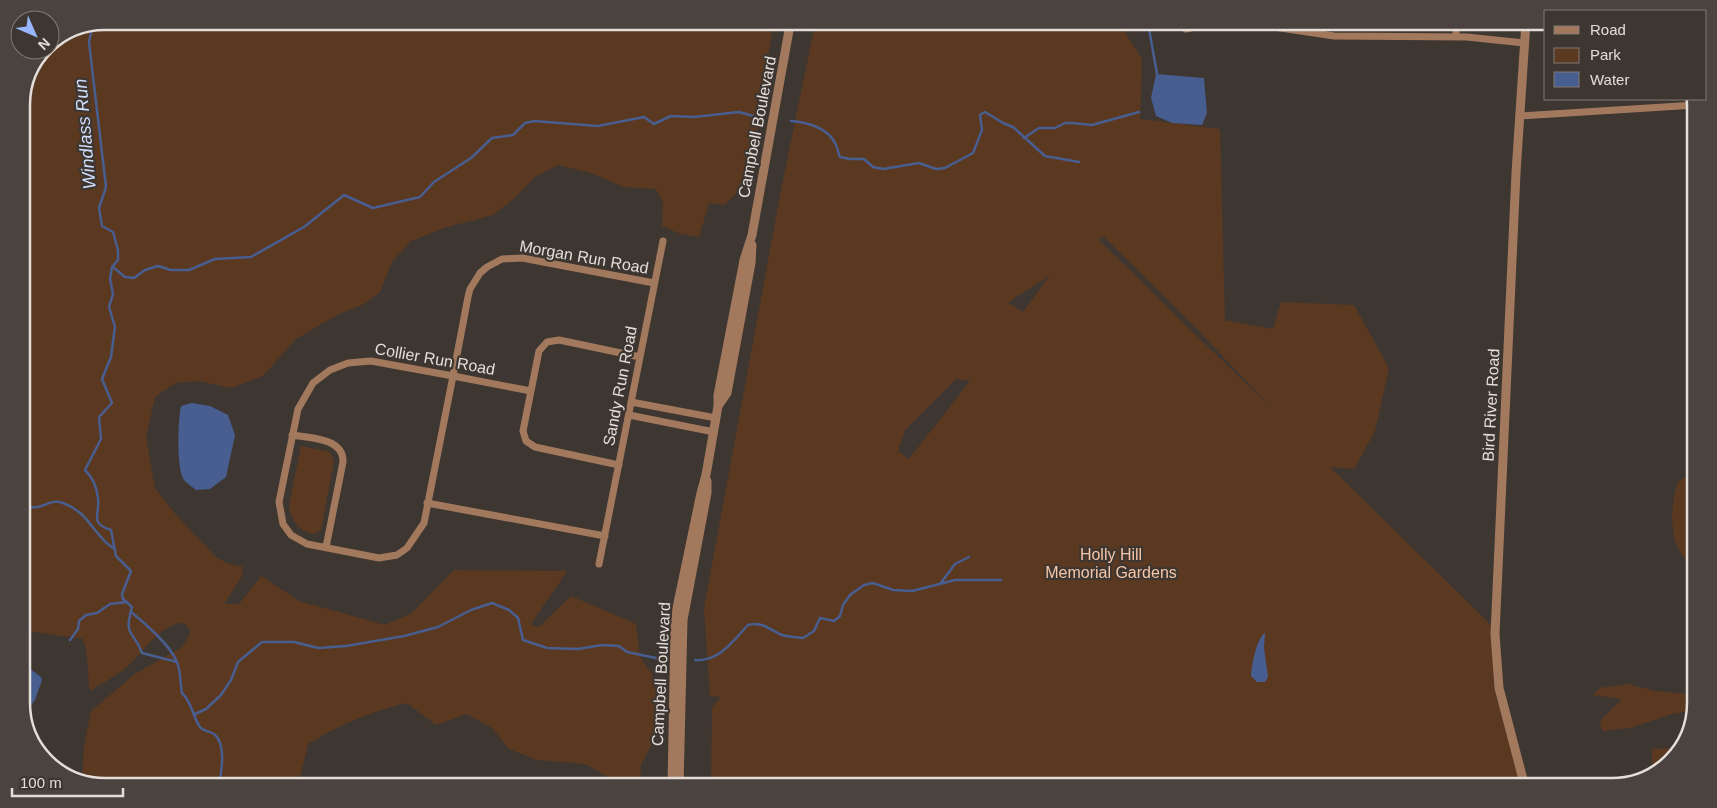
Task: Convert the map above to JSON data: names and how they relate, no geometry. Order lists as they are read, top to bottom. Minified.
{"streets":{"street":["Campbell Boulevard","Morgan Run Road","Collier Run Road","Sandy Run Road","Bird River Road"]},"crossings":[["Morgan Run Road","Collier Run Road"],["Morgan Run Road","Sandy Run Road"]],"water":["Windlass Run"],"parks":["Holly Hill Memorial Gardens"],"legend":["Road","Park","Water"],"scale_bar":"100 m","north":"bottom right"}
